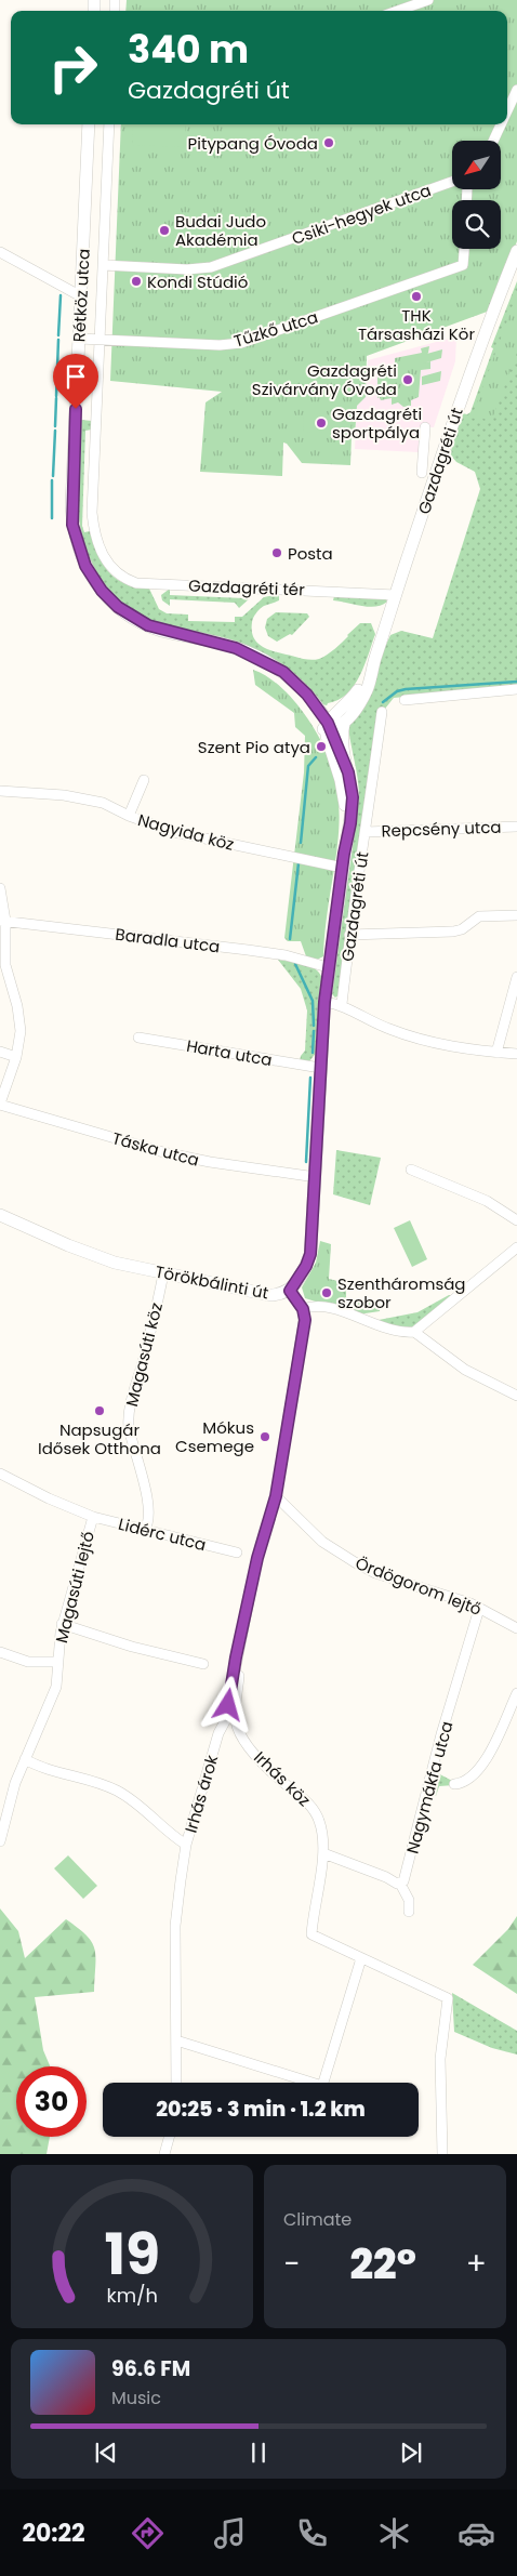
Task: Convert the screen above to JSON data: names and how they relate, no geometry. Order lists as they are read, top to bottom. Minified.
{"streets":{"street":["Csiki-hegyek utca","Rétköz utca","Tűzkő utca","Gazdagréti út","Gazdagréti tér","Repcsény utca","Nagyida köz","Baradla utca","Harta utca","Táska utca","Törökbálinti út","Magasúti köz","Lidérc utca","Ördögorom lejtő","Magasúti lejtő","Irhás köz","Nagymákfa utca","Irhás árok"]},"crossings":[["Csiki-hegyek utca","Rétköz utca"],["Rétköz utca","Tűzkő utca"],["Rétköz utca","Gazdagréti út"],["Rétköz utca","Gazdagréti tér"],["Gazdagréti út","Gazdagréti tér"],["Gazdagréti út","Repcsény utca"],["Gazdagréti út","Nagyida köz"],["Gazdagréti út","Baradla utca"],["Gazdagréti út","Harta utca"],["Gazdagréti út","Táska utca"],["Gazdagréti út","Törökbálinti út"],["Törökbálinti út","Magasúti köz"],["Törökbálinti út","Irhás árok"],["Magasúti köz","Lidérc utca"],["Lidérc utca","Magasúti lejtő"],["Ördögorom lejtő","Nagymákfa utca"],["Ördögorom lejtő","Irhás árok"],["Irhás köz","Irhás árok"]],"places":["Pitypang Óvoda","Budai Judo Akadémia","Kondi Stúdió","THK Társasházi Kör","Gazdagréti Szivárvány Óvoda","Gazdagréti sportpálya","Posta","Szent Pio atya","Szentháromság szobor","Napsugár Idősek Otthona","Mókus Csemege"],"north":"bottom left","page":{"turn":["340 m","Gazdagréti út"],"limit":"30","trip":"20:25 · 3 min · 1.2 km","tile":"Climate","heat":["−","22°","+"],"song":["96.6 FM","Music"],"tabs":"20:22","gauge":["19","km/h"]}}
